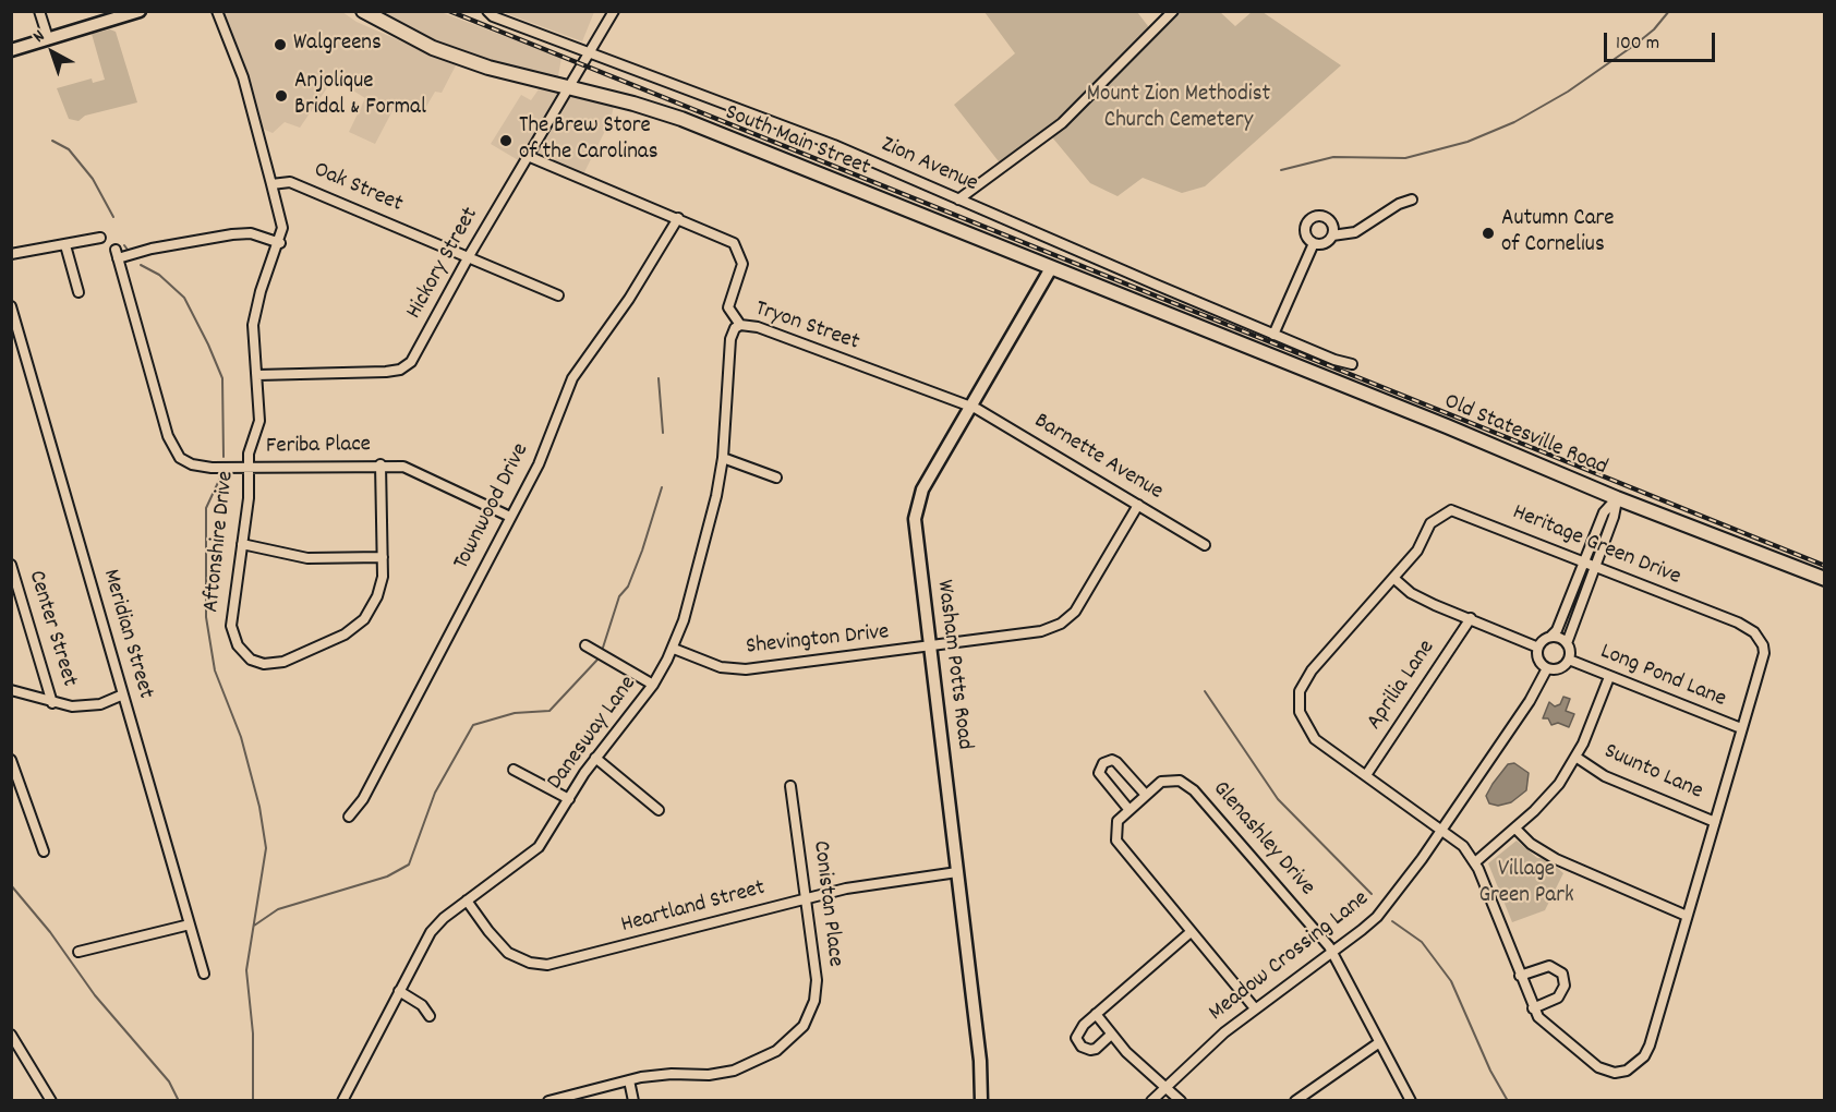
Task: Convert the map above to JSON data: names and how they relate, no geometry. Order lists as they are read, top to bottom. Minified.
{"streets":{"main road":["South Main Street","Old Statesville Road"],"street":["Zion Avenue","Oak Street","Hickory Street","Tryon Street","Feriba Place","Barnette Avenue","Townwood Drive","Aftonshire Drive","Heritage Green Drive","Center Street","Meridian Street","Shevington Drive","Washam Potts Road","Long Pond Lane","Aprilia Lane","Danesway Lane","Suunto Lane","Glenashley Drive","Conistan Place","Heartland Street","Meadow Crossing Lane"]},"crossings":[["South Main Street","Hickory Street"],["South Main Street","Old Statesville Road"],["South Main Street","Washam Potts Road"],["Zion Avenue","Hickory Street"],["Oak Street","Hickory Street"],["Oak Street","Aftonshire Drive"],["Hickory Street","Tryon Street"],["Hickory Street","Aftonshire Drive"],["Tryon Street","Barnette Avenue"],["Tryon Street","Townwood Drive"],["Tryon Street","Washam Potts Road"],["Tryon Street","Danesway Lane"],["Feriba Place","Townwood Drive"],["Feriba Place","Aftonshire Drive"],["Barnette Avenue","Shevington Drive"],["Barnette Avenue","Washam Potts Road"],["Heritage Green Drive","Long Pond Lane"],["Heritage Green Drive","Aprilia Lane"],["Heritage Green Drive","Suunto Lane"],["Heritage Green Drive","Meadow Crossing Lane"],["Shevington Drive","Washam Potts Road"],["Shevington Drive","Danesway Lane"],["Washam Potts Road","Heartland Street"],["Long Pond Lane","Meadow Crossing Lane"],["Danesway Lane","Heartland Street"],["Glenashley Drive","Meadow Crossing Lane"],["Conistan Place","Heartland Street"]],"parks":["Mount Zion Methodist Church Cemetery","Village Green Park"],"places":["Walgreens","Anjolique Bridal & Formal","The Brew Store of the Carolinas","Autumn Care of Cornelius"],"scale_bar":"100 m","north":"top left"}
